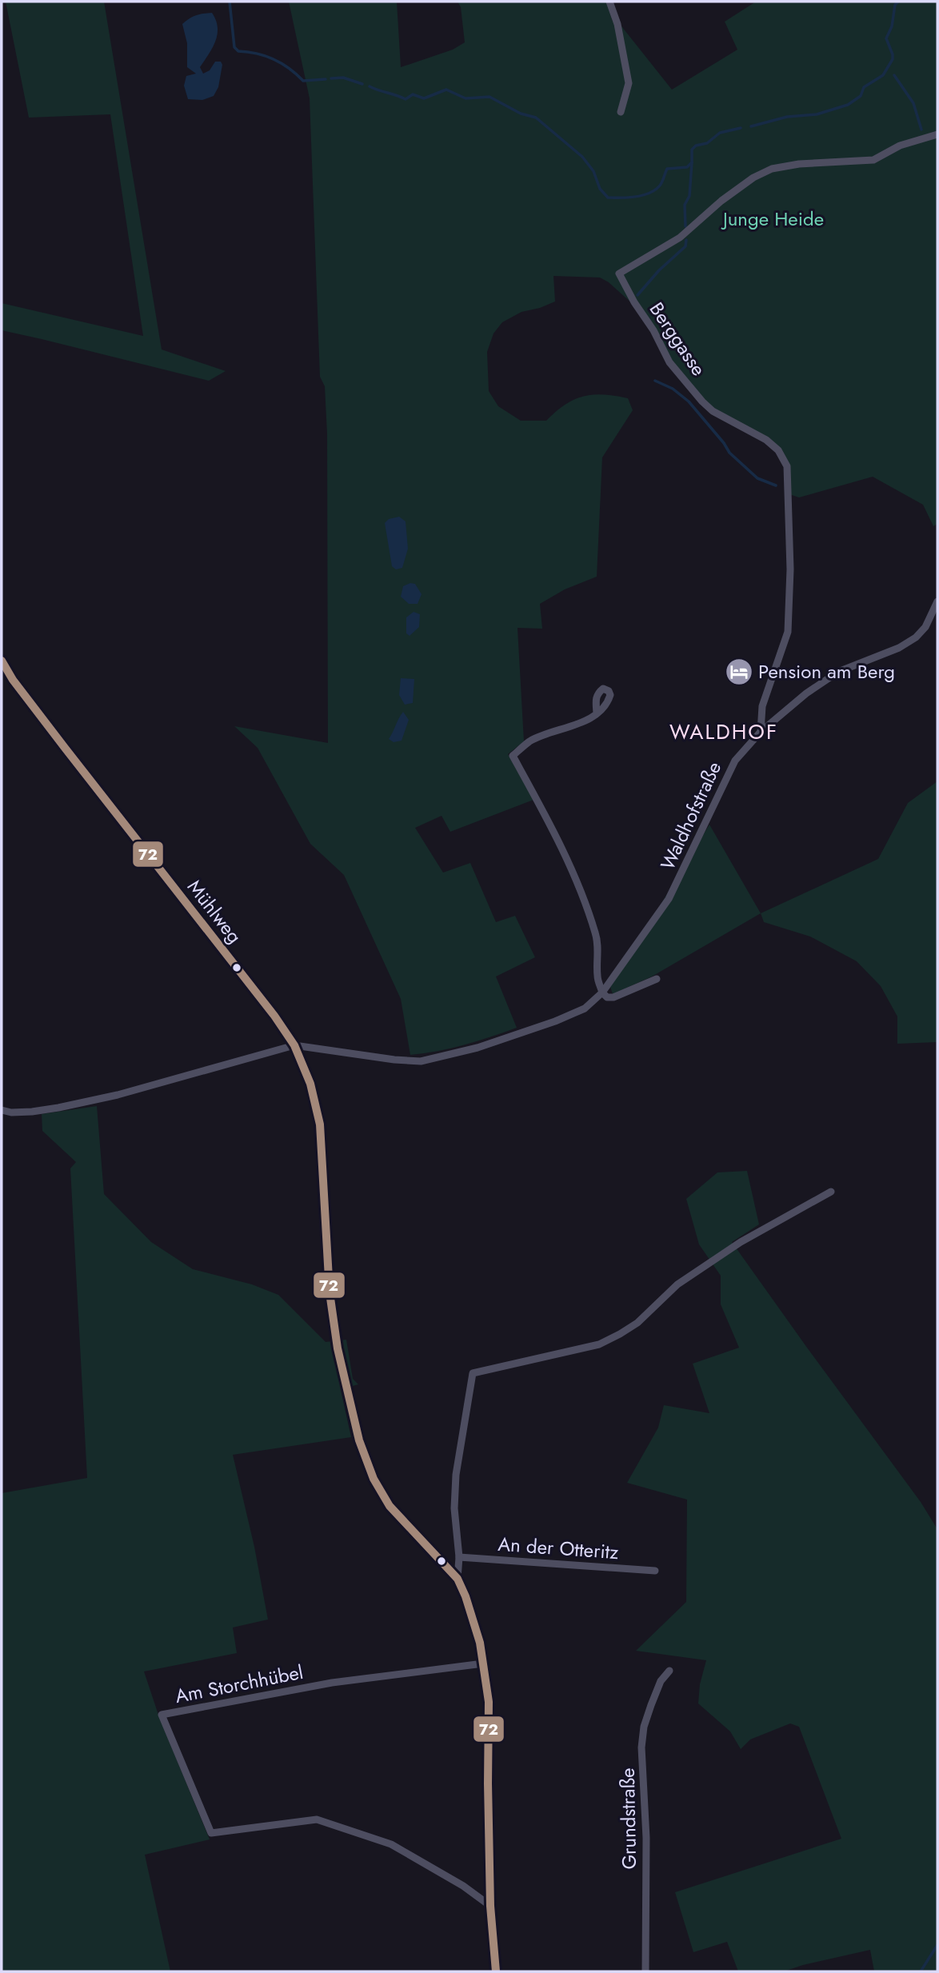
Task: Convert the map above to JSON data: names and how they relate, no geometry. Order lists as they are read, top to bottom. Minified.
{"streets":{"street":["Berggasse","Waldhofstraße","Mühlweg","An der Otteritz","Am Storchhübel","Grundstraße"]},"crossings":[["Berggasse","Waldhofstraße"],["Waldhofstraße","Mühlweg"]],"districts":["WALDHOF"],"parks":["Junge Heide"],"places":{"hotel":["Pension am Berg"]},"lines":["transit line 72"]}
